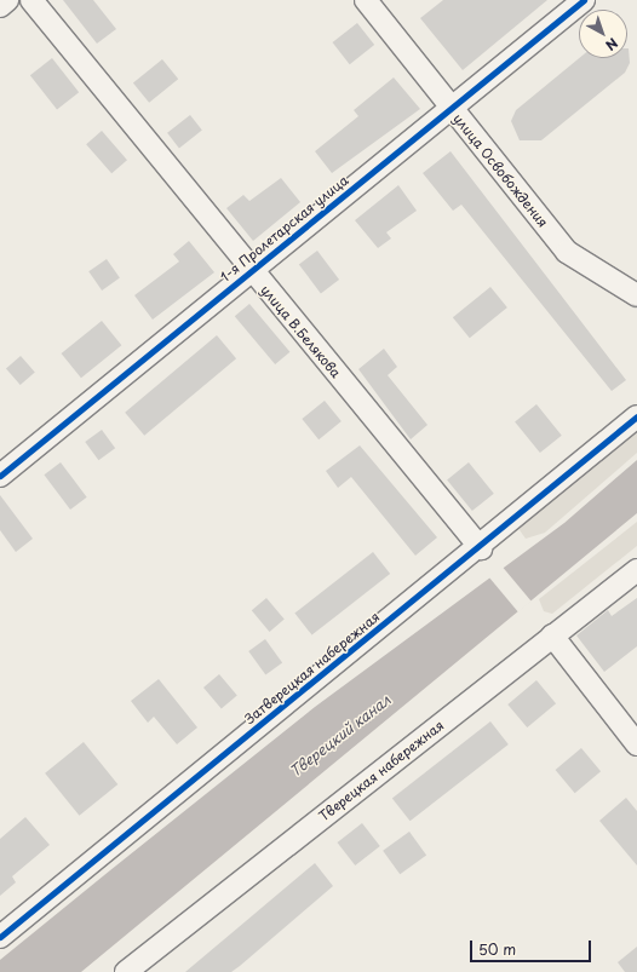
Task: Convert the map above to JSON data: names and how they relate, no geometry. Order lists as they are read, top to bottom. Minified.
{"streets":{"street":["улица Освобождения","1-я Пролетарская улица","улица В.Белякова","Затверецкая набережная","Тверецкая набережная"]},"crossings":[["улица Освобождения","1-я Пролетарская улица"],["1-я Пролетарская улица","улица В.Белякова"],["улица В.Белякова","Затверецкая набережная"]],"water":["Тверецкий канал"],"scale_bar":"50 m","north":"bottom right"}
